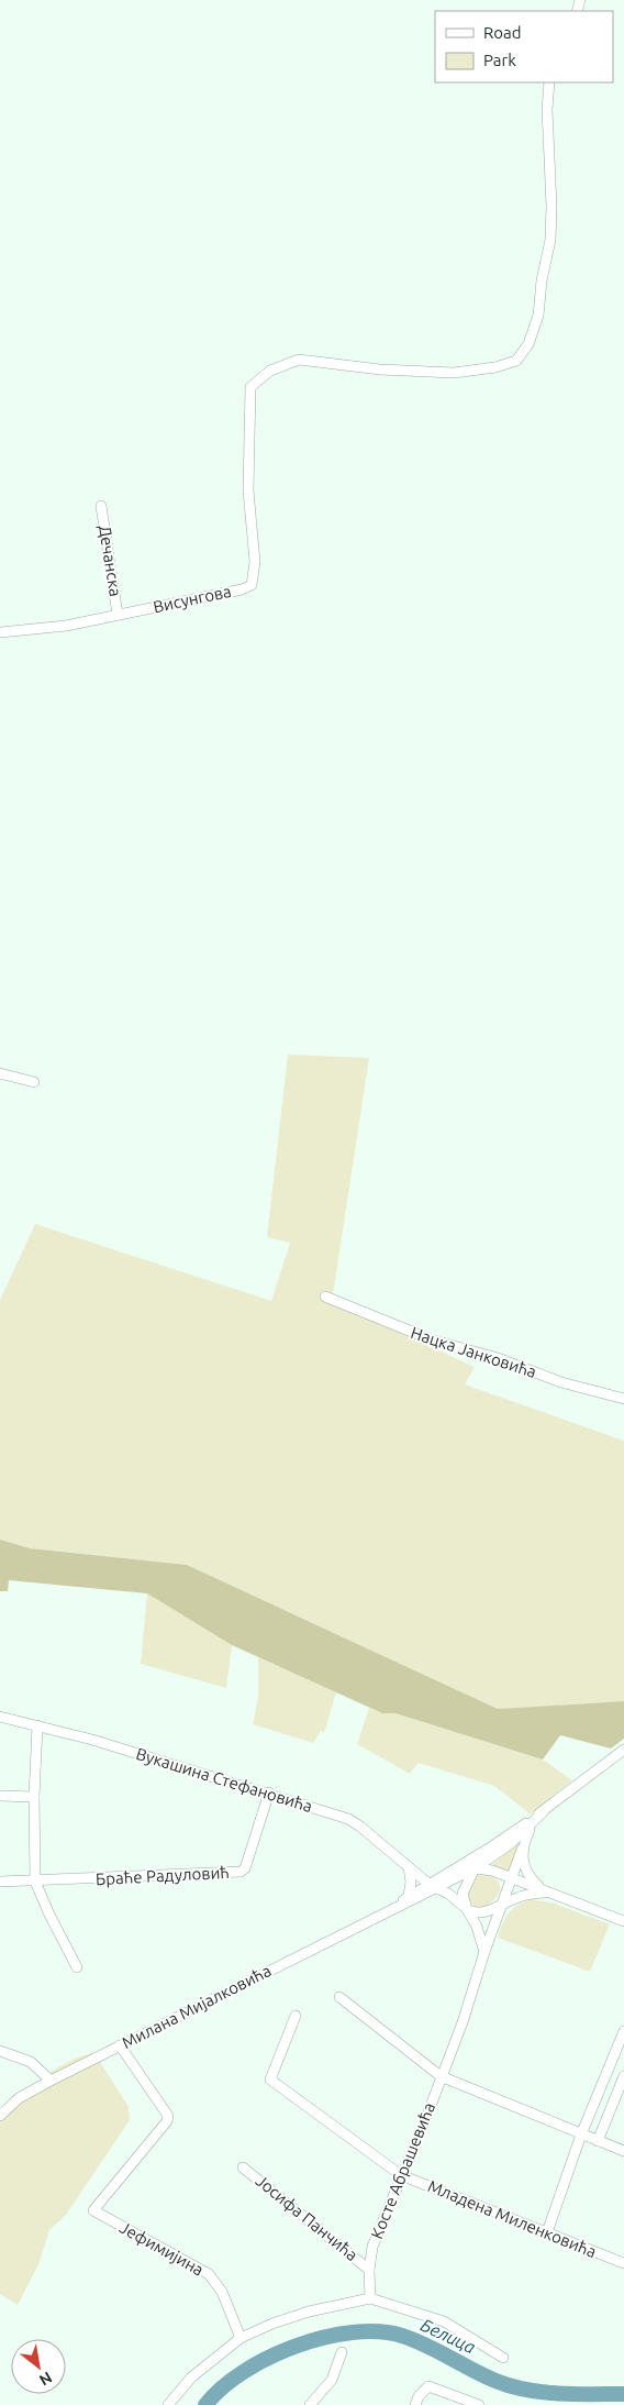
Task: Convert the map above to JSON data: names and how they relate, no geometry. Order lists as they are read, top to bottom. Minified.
{"streets":{"street":["Дечанска","Висунгова","Нацка Јанковића","Вукашина Стефановића","Браће Радуловић","Милана Мијалковића","Косте Абрашевића","Јосифа Панчића","Младена Миленковића","Јефимијина"]},"crossings":[["Дечанска","Висунгова"],["Вукашина Стефановића","Браће Радуловић"],["Вукашина Стефановића","Милана Мијалковића"],["Вукашина Стефановића","Косте Абрашевића"],["Милана Мијалковића","Косте Абрашевића"],["Милана Мијалковића","Јефимијина"],["Косте Абрашевића","Јосифа Панчића"],["Косте Абрашевића","Младена Миленковића"]],"water":["Белица"],"legend":["Road","Park"],"north":"bottom right"}
